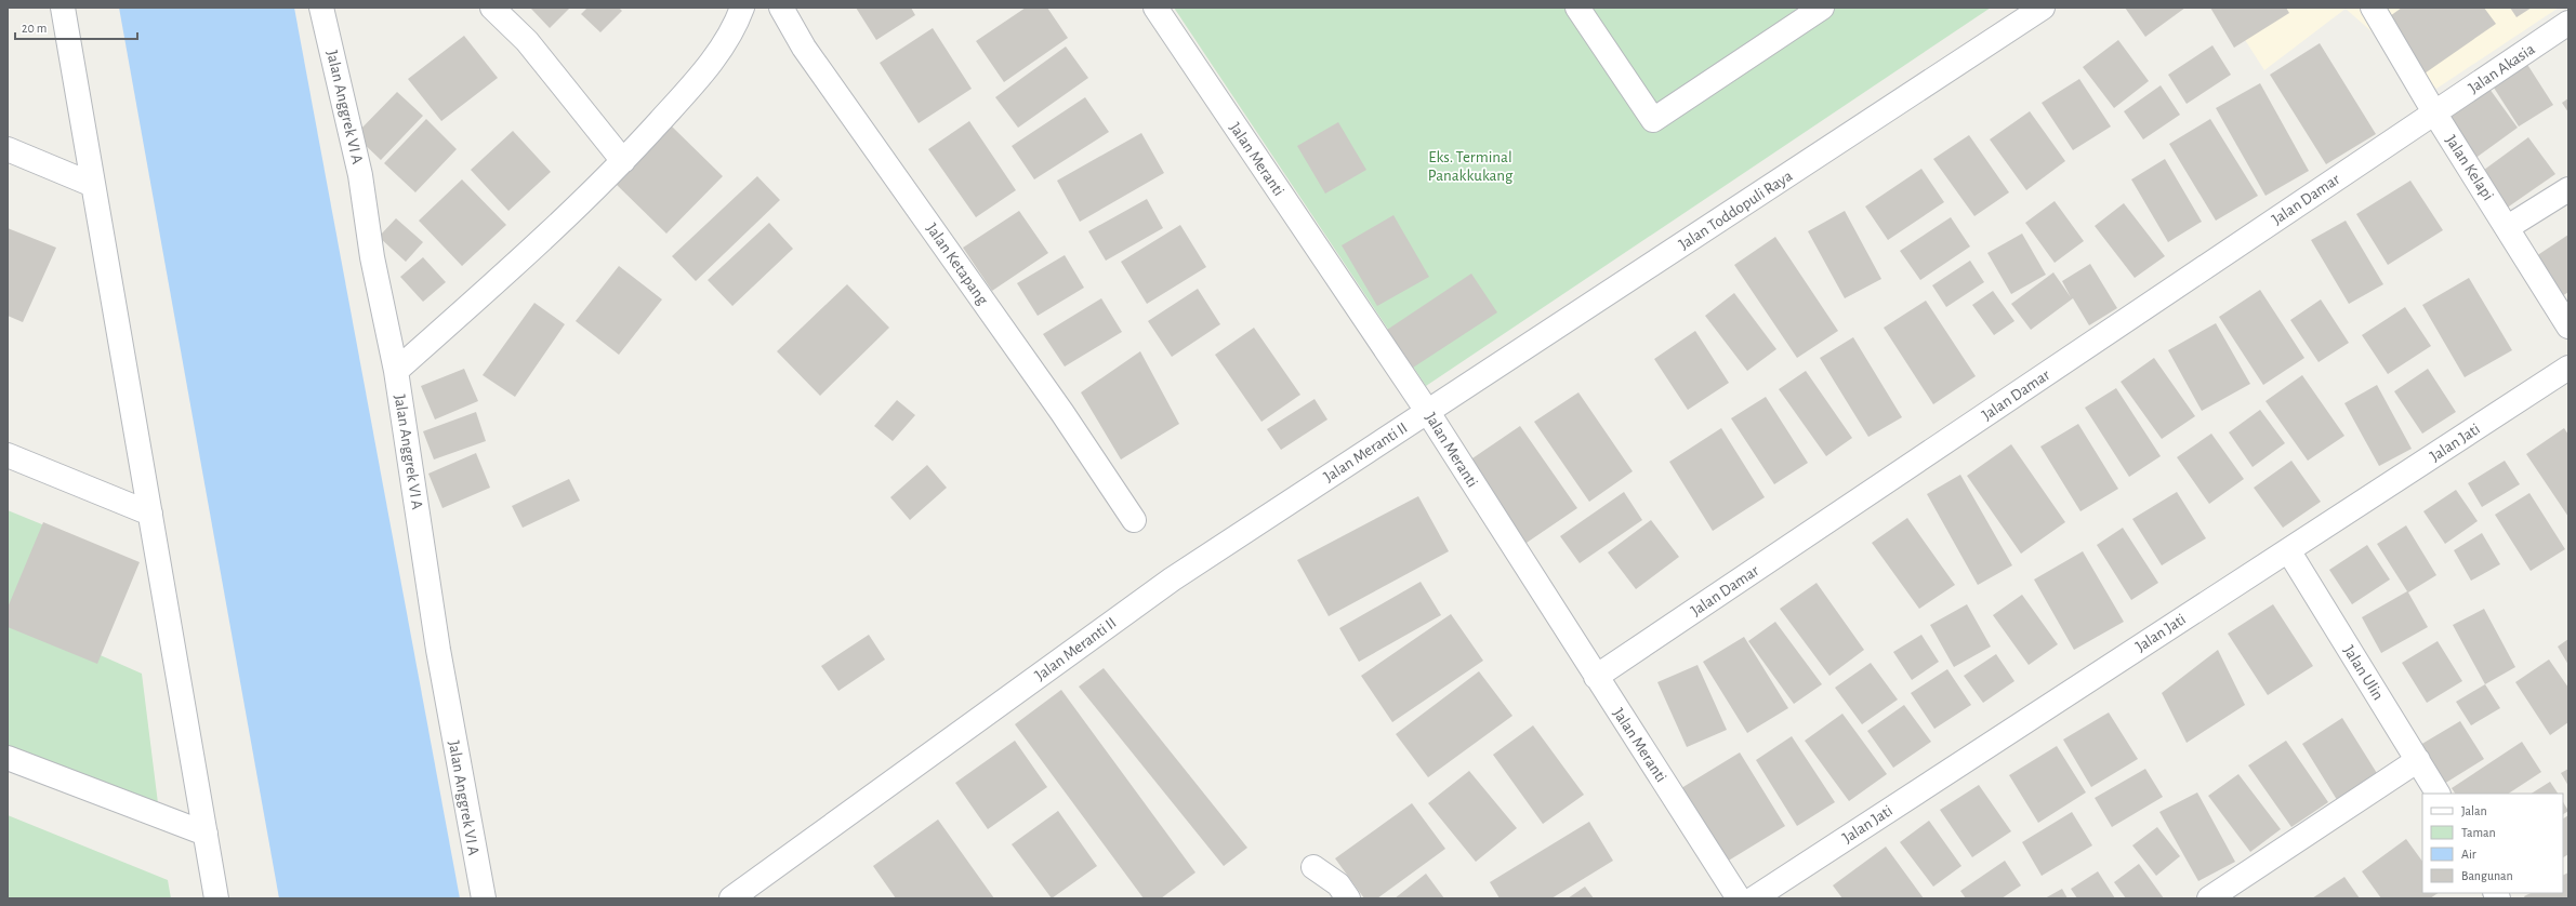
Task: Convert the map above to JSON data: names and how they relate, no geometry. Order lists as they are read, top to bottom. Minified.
{"streets":{"street":["Jalan Akasia","Jalan Anggrek VI A","Jalan Meranti","Jalan Kelapi","Jalan Damar","Jalan Toddopuli Raya","Jalan Ketapang","Jalan Jati","Jalan Meranti II","Jalan Ulin"]},"crossings":[["Jalan Akasia","Jalan Kelapi"],["Jalan Akasia","Jalan Damar"],["Jalan Meranti","Jalan Damar"],["Jalan Meranti","Jalan Toddopuli Raya"],["Jalan Meranti","Jalan Meranti II"],["Jalan Kelapi","Jalan Damar"],["Jalan Toddopuli Raya","Jalan Meranti II"],["Jalan Jati","Jalan Ulin"]],"parks":["Eks. Terminal Panakkukang"],"legend":["Jalan","Taman","Air","Bangunan"],"scale_bar":"20 m"}
